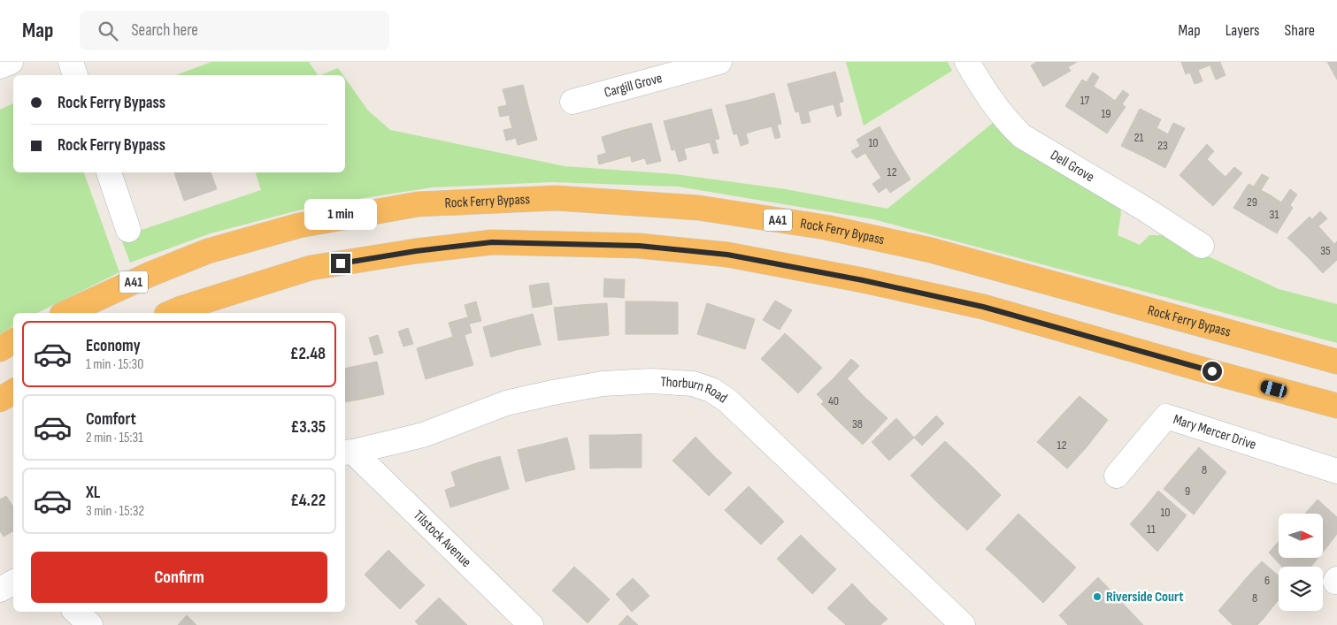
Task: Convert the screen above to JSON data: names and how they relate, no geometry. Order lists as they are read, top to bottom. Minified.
{"streets":{"highway":["Rock Ferry Bypass","A41"],"street":["Cargill Grove","Dell Grove","Thorburn Road","Mary Mercer Drive","Tilstock Avenue"]},"crossings":[["Thorburn Road","Tilstock Avenue"]],"places":["Riverside Court"],"house_numbers":["17","19","21","10","23","12","29","31","35","40","38","12","8","9","10","11","6","8"],"north":"right","page":{"header":"Map","search":"Search here","nav":["Map","Layers","Share"],"banner":["Rock Ferry Bypass","Rock Ferry Bypass"],"bubble":"1 min","list":[{"name":"Economy","note":"1 min · 15:30","value":"£2.48"},{"name":"Comfort","note":"2 min · 15:31","value":"£3.35"},{"name":"XL","note":"3 min · 15:32","value":"£4.22"}],"buttons":"Confirm"}}
